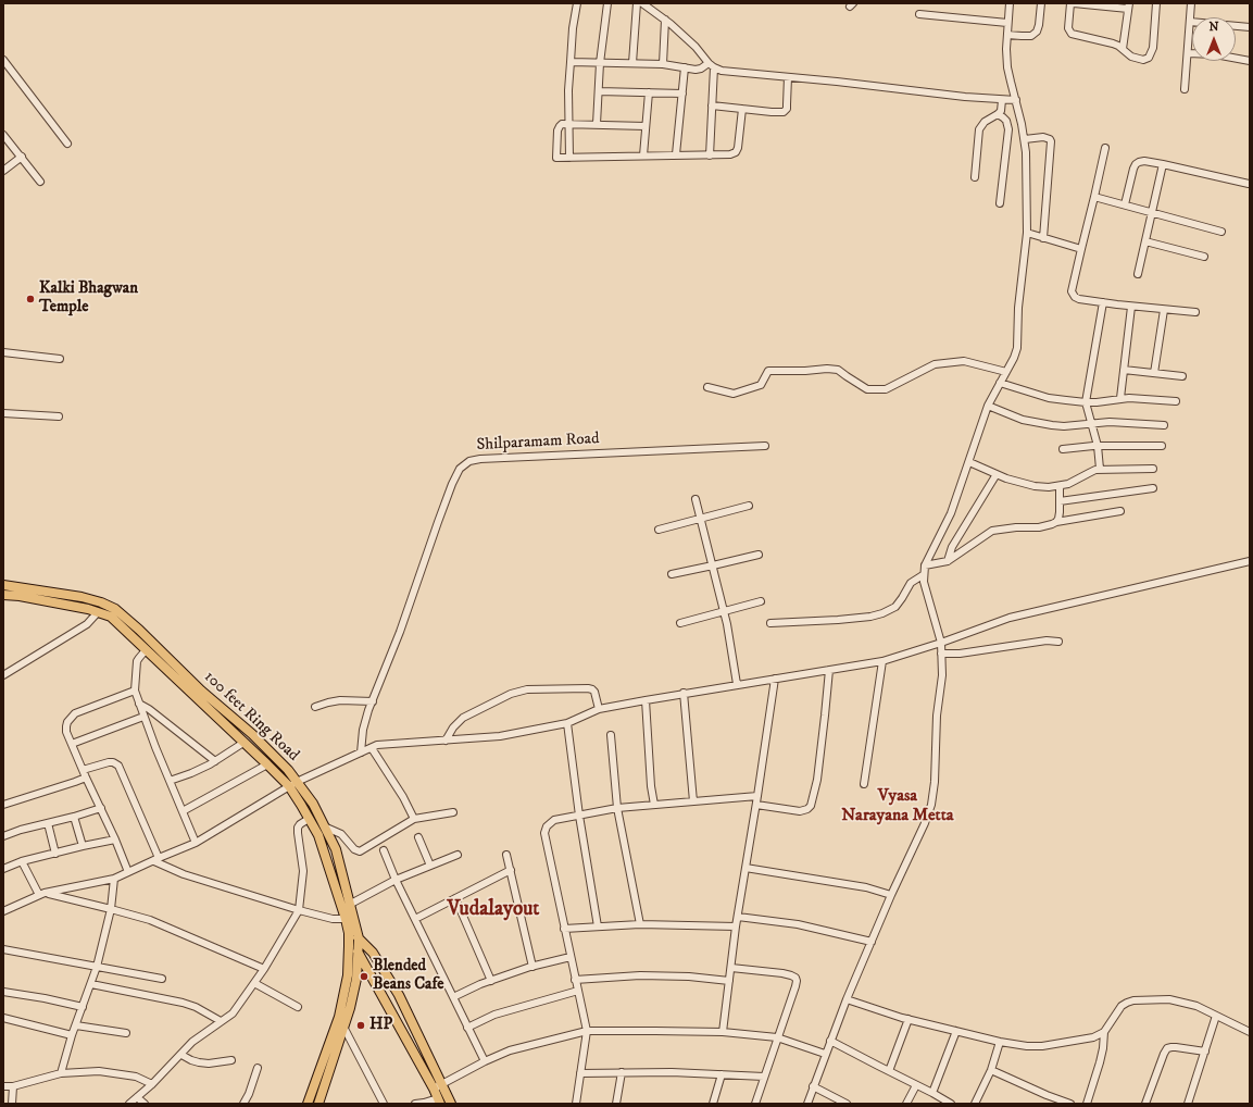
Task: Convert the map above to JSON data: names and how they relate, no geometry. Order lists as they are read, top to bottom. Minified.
{"streets":{"main road":["100 feet Ring Road"],"street":["Shilparamam Road"]},"districts":["Vyasa Narayana Metta","Vudalayout"],"places":["Kalki Bhagwan Temple","Blended Beans Cafe","HP"],"north":"top"}
